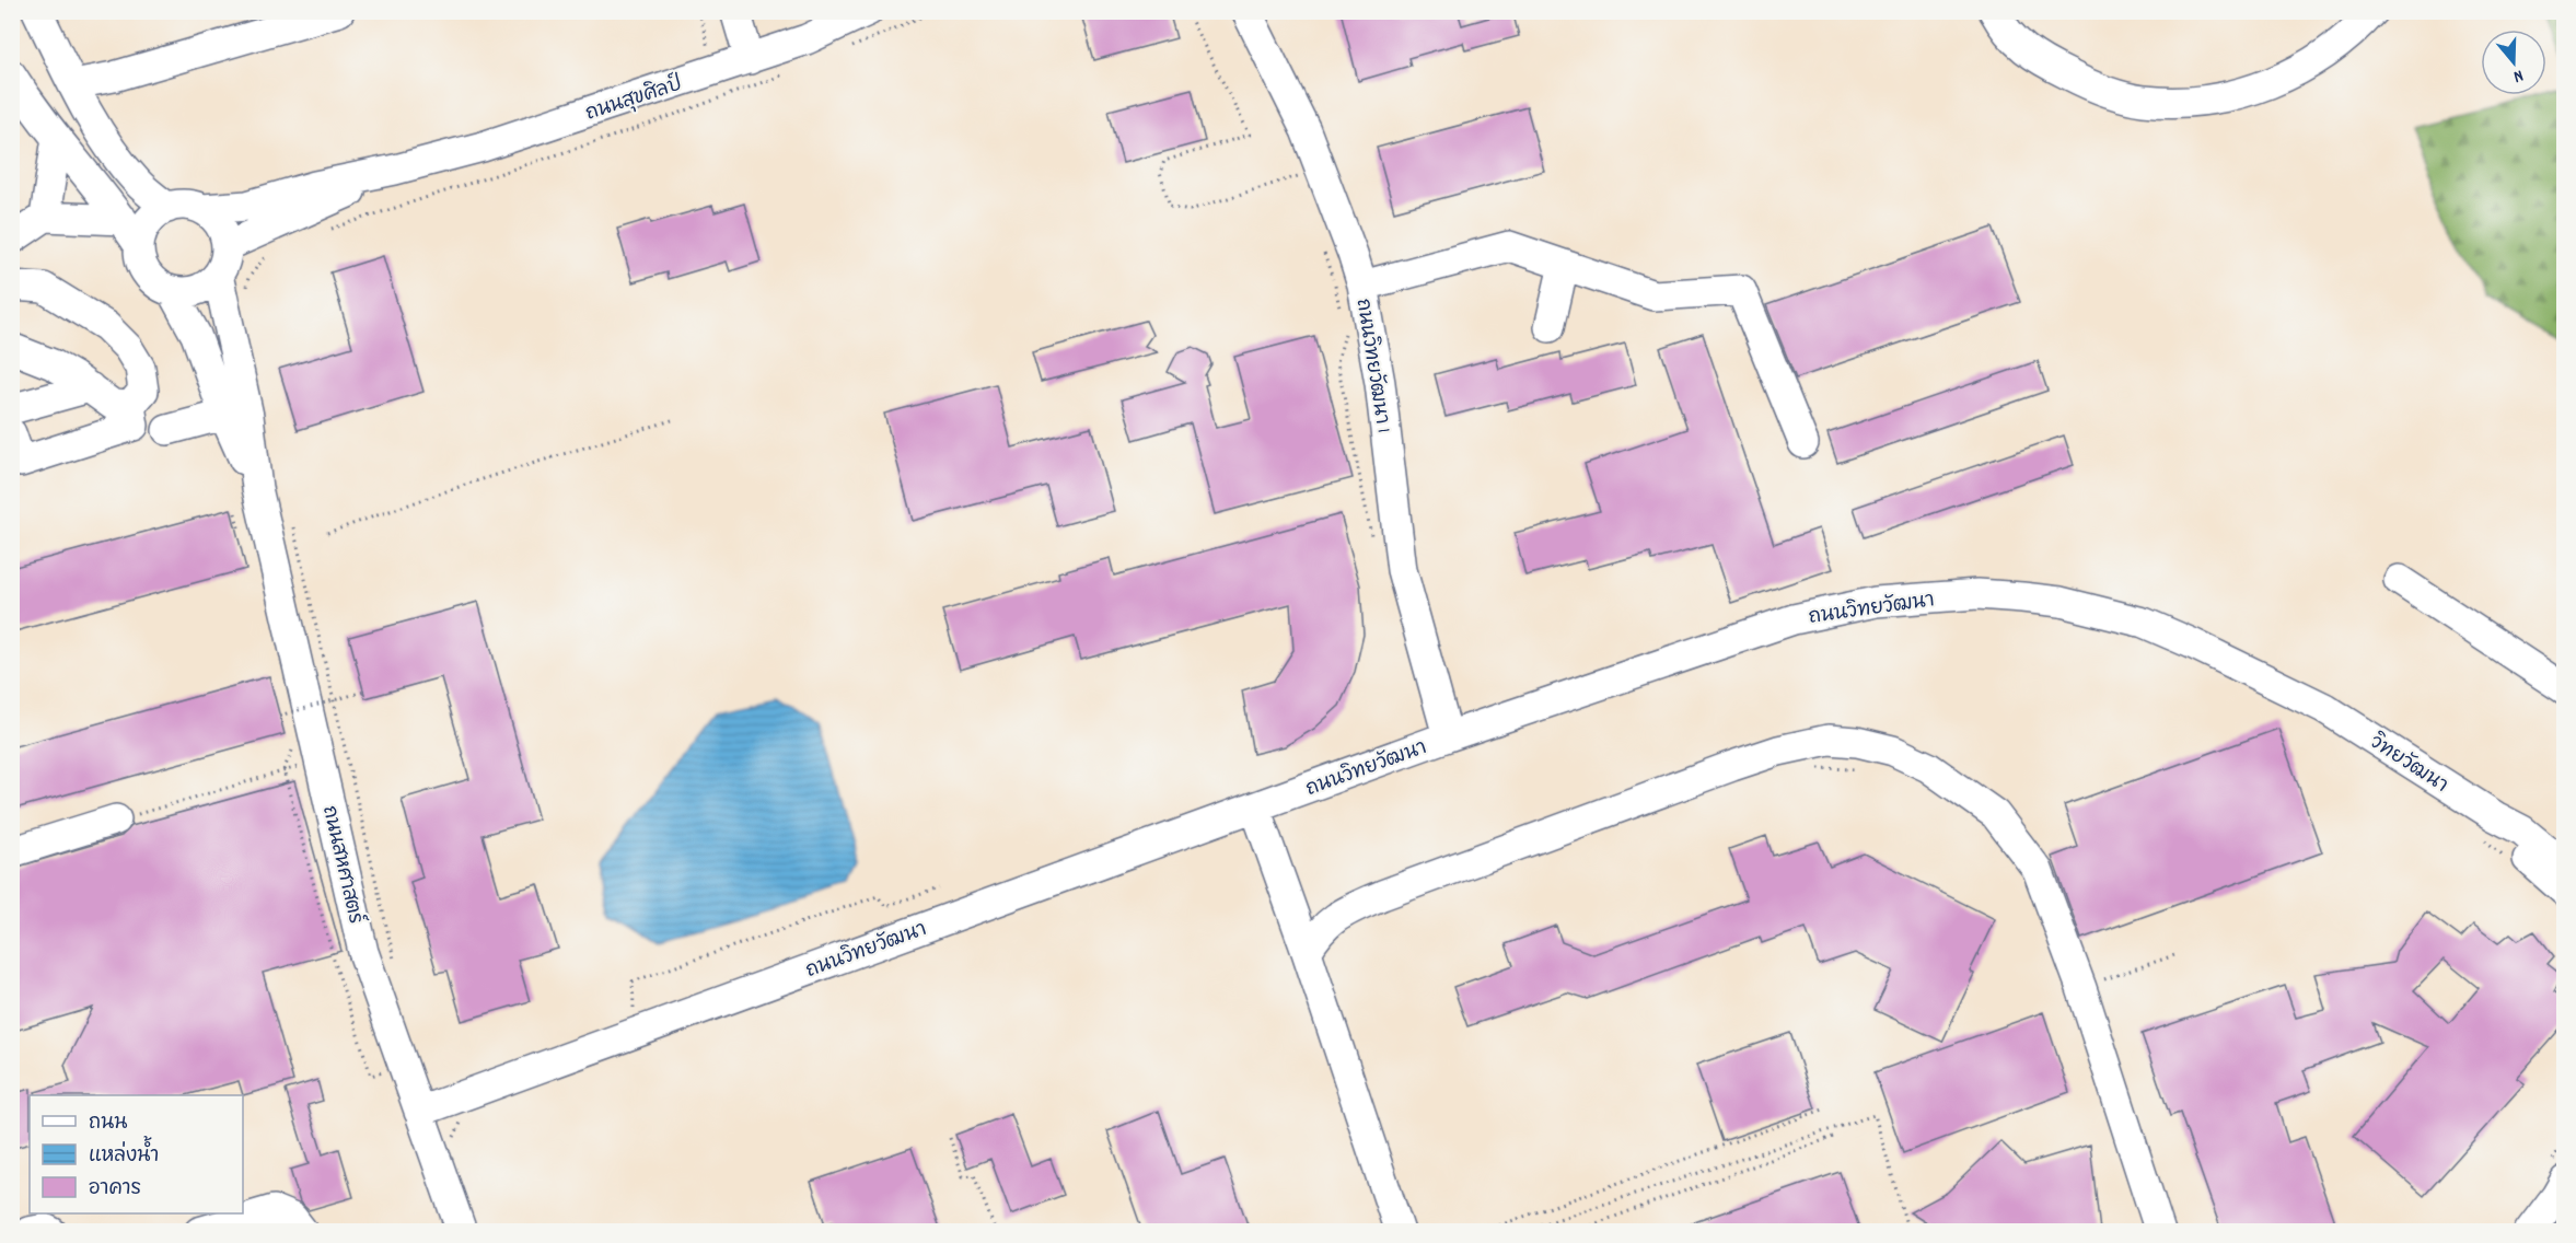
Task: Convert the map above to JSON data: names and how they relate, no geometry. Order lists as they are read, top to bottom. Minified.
{"streets":{"street":["ถนนสุขศิลป์","ถนนวิทยวัฒนา 1","ถนนวิทยวัฒนา","วิทยวัฒนา","ถนนสหศาสตร์"]},"crossings":[["ถนนวิทยวัฒนา 1","ถนนวิทยวัฒนา"],["ถนนวิทยวัฒนา","วิทยวัฒนา"],["ถนนวิทยวัฒนา","ถนนสหศาสตร์"]],"legend":["ถนน","แหล่งน้ำ","อาคาร"],"north":"bottom"}
